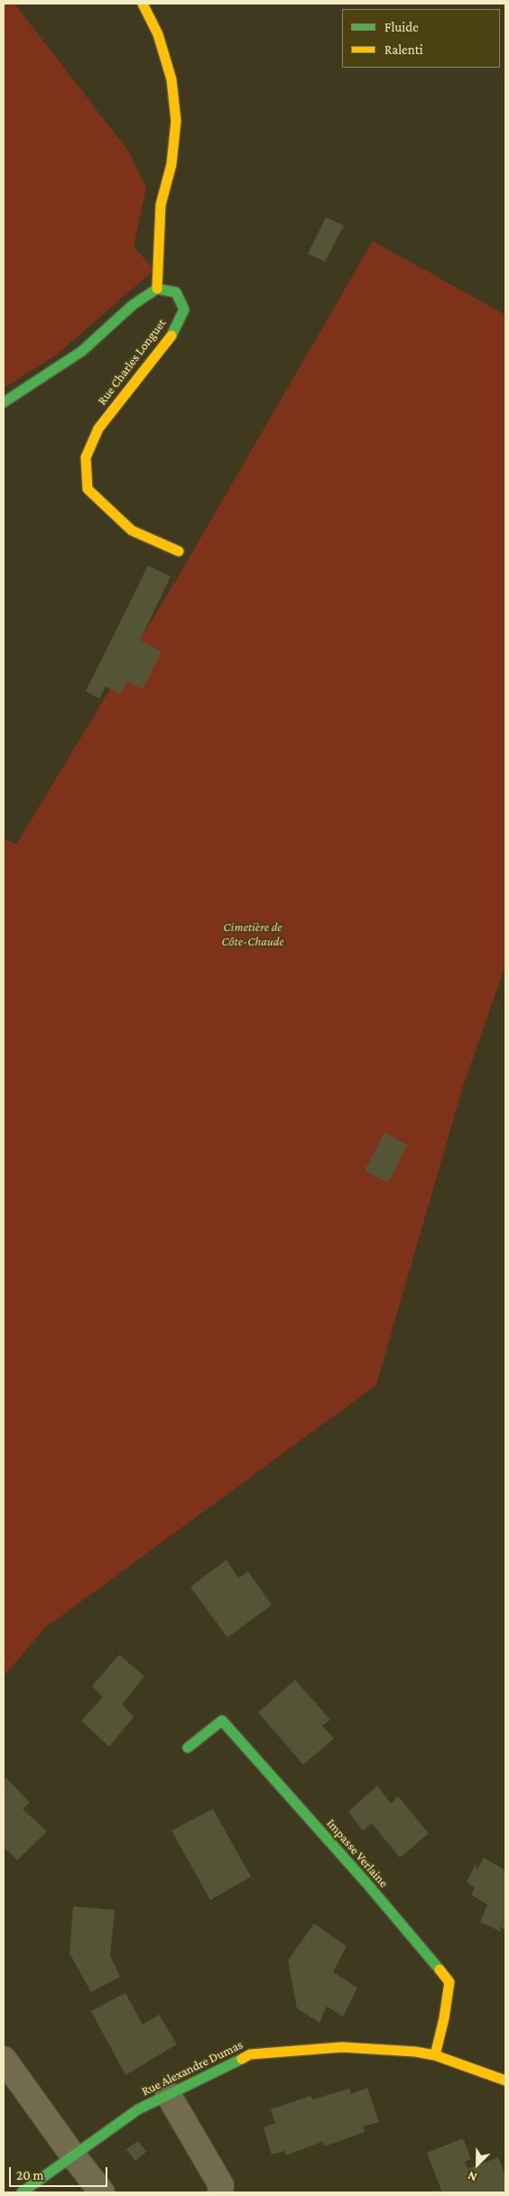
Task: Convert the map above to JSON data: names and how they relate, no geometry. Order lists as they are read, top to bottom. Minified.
{"streets":{"street":["Rue Charles Longuet","Impasse Verlaine","Rue Alexandre Dumas"]},"crossings":[["Impasse Verlaine","Rue Alexandre Dumas"]],"parks":["Cimetière de Côte-Chaude"],"legend":["Fluide","Ralenti"],"scale_bar":"20 m","north":"bottom left"}
